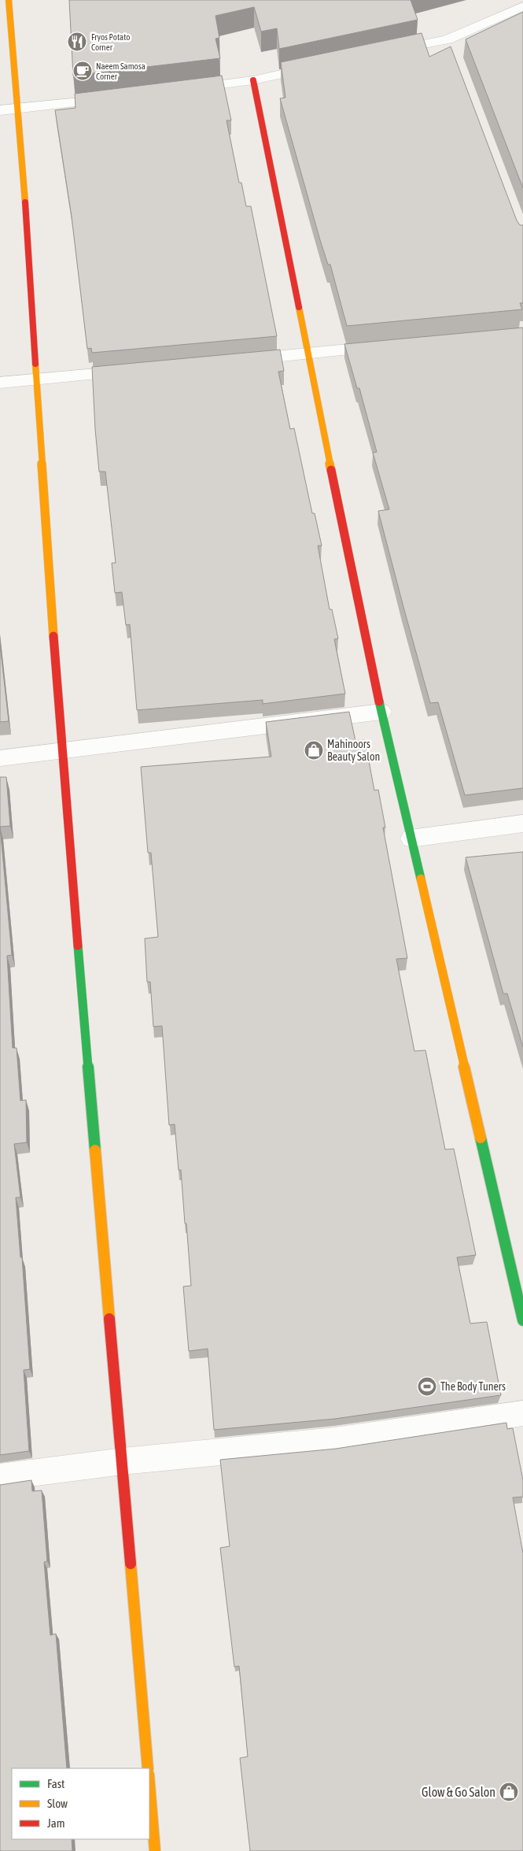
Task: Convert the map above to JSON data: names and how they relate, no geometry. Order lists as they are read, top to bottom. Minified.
{"places":{"restaurant":["Fryos Potato Corner"],"cafe":["Naeem Samosa Corner"],"shop":["Mahinoors Beauty Salon","Glow & Go Salon"],"sports":["The Body Tuners"]},"legend":["Fast","Slow","Jam"]}
